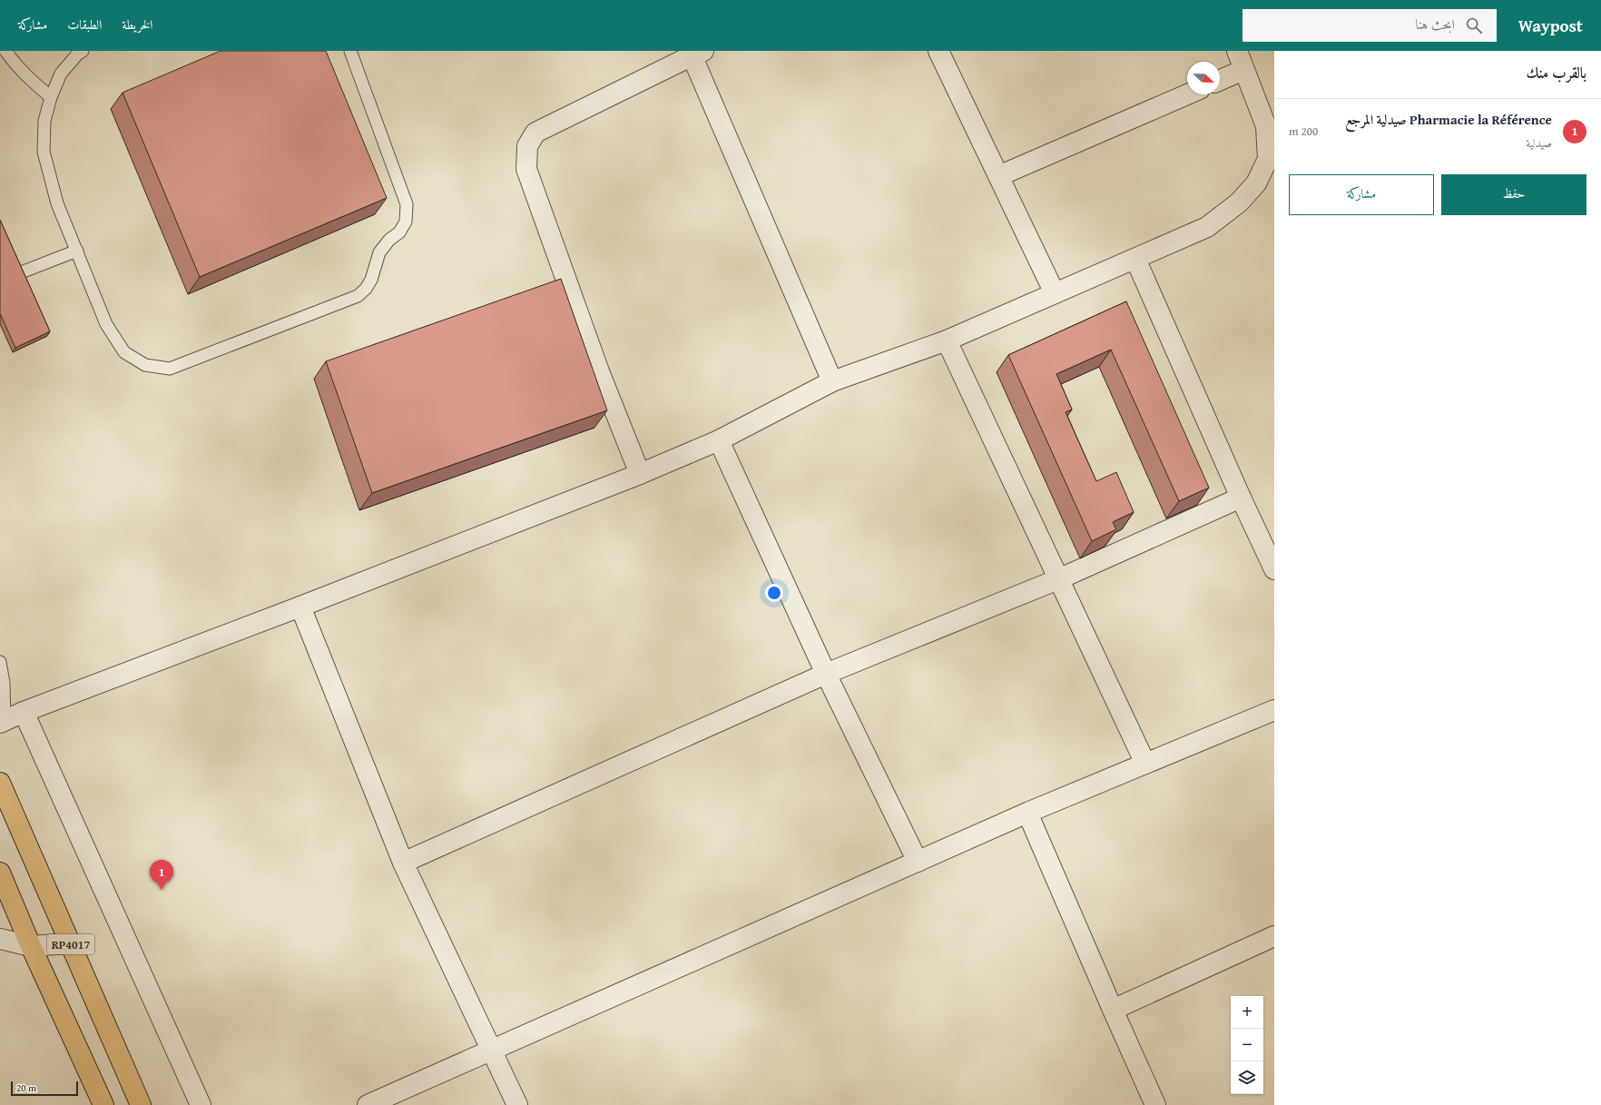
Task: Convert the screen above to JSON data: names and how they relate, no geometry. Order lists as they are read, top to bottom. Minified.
{"streets":{"main road":["RP4017"]},"scale_bar":"20 m","north":"bottom right","page":{"header":"Waypost","search":"ابحث هنا","nav":["الخريطة","الطبقات","مشاركة"],"heading":"بالقرب منك","list":[{"mark":"1","name":"Pharmacie la Référence صيدلية المرجع","note":"صيدلية","value":"200 m"}],"buttons":["حفظ","مشاركة"],"pins":"1","map_buttons":["+","−"],"scale":"20 m"}}
